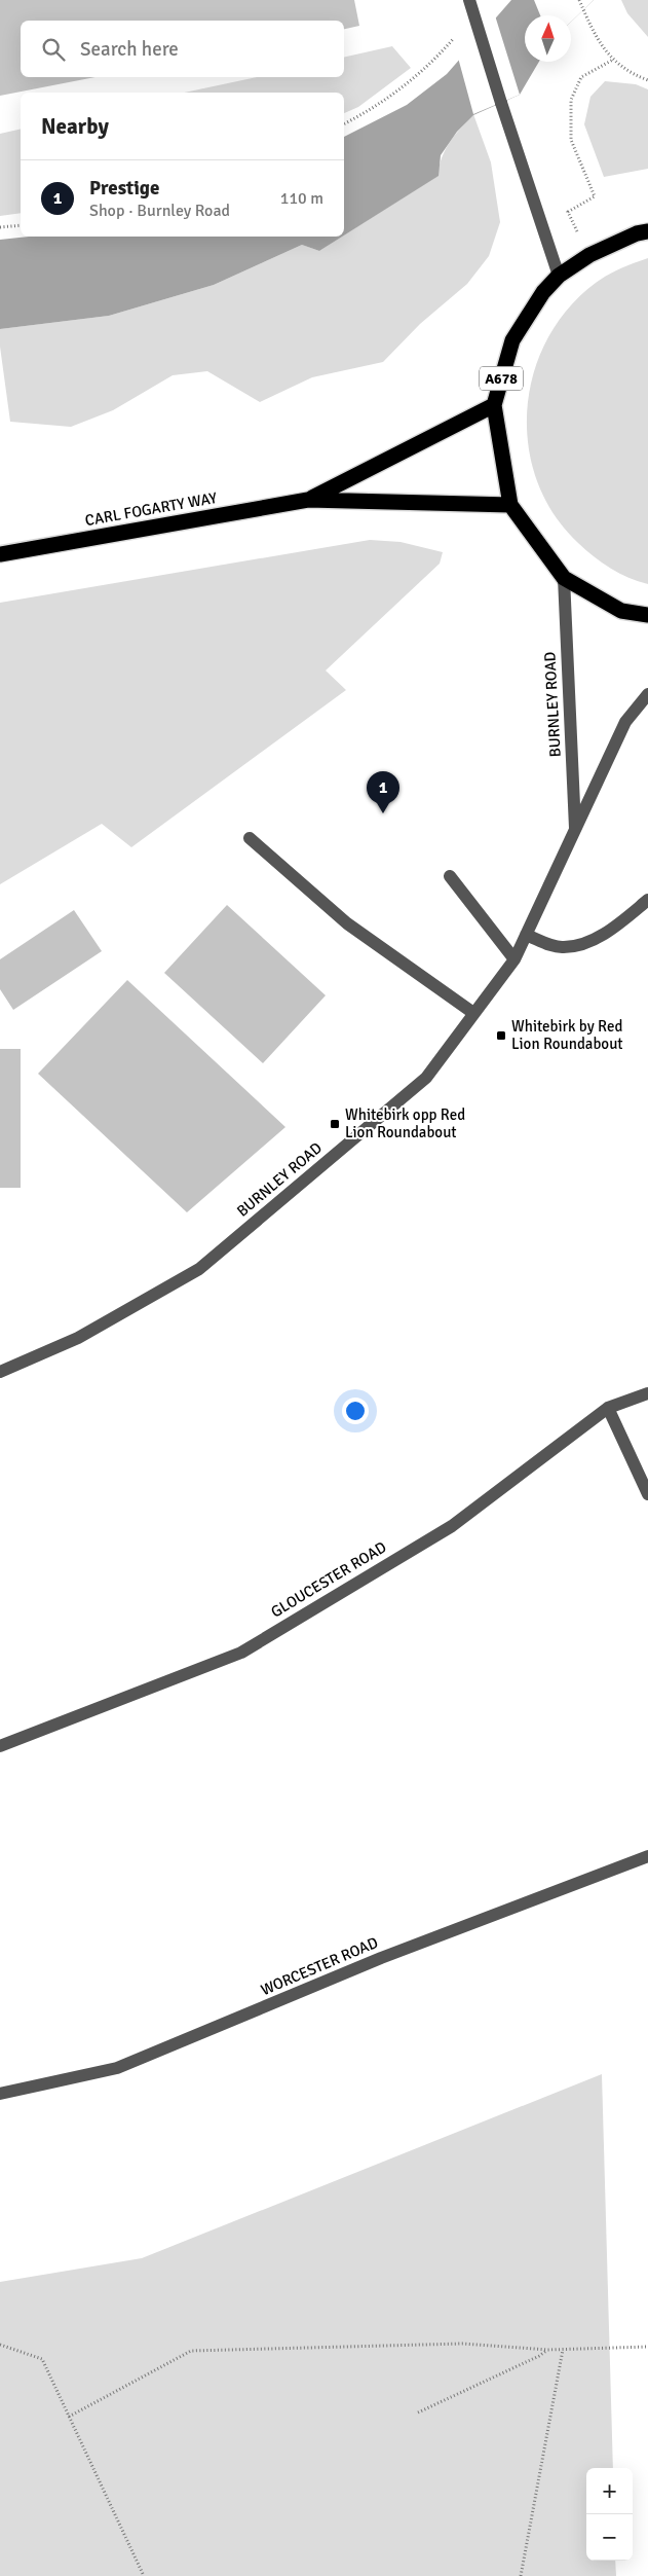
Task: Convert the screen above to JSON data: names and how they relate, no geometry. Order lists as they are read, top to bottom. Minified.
{"streets":{"highway":["A678","CARL FOGARTY WAY"],"street":["BURNLEY ROAD","GLOUCESTER ROAD","WORCESTER ROAD"]},"crossings":[["A678","CARL FOGARTY WAY"],["A678","BURNLEY ROAD"]],"places":{"transit":["Whitebirk by Red Lion Roundabout","Whitebirk opp Red Lion Roundabout"]},"north":"top","page":{"search":"Search here","heading":"Nearby","list":[{"mark":"1","name":"Prestige","note":"Shop · Burnley Road","value":"110 m"}],"pins":"1","map_buttons":["+","−"]}}
